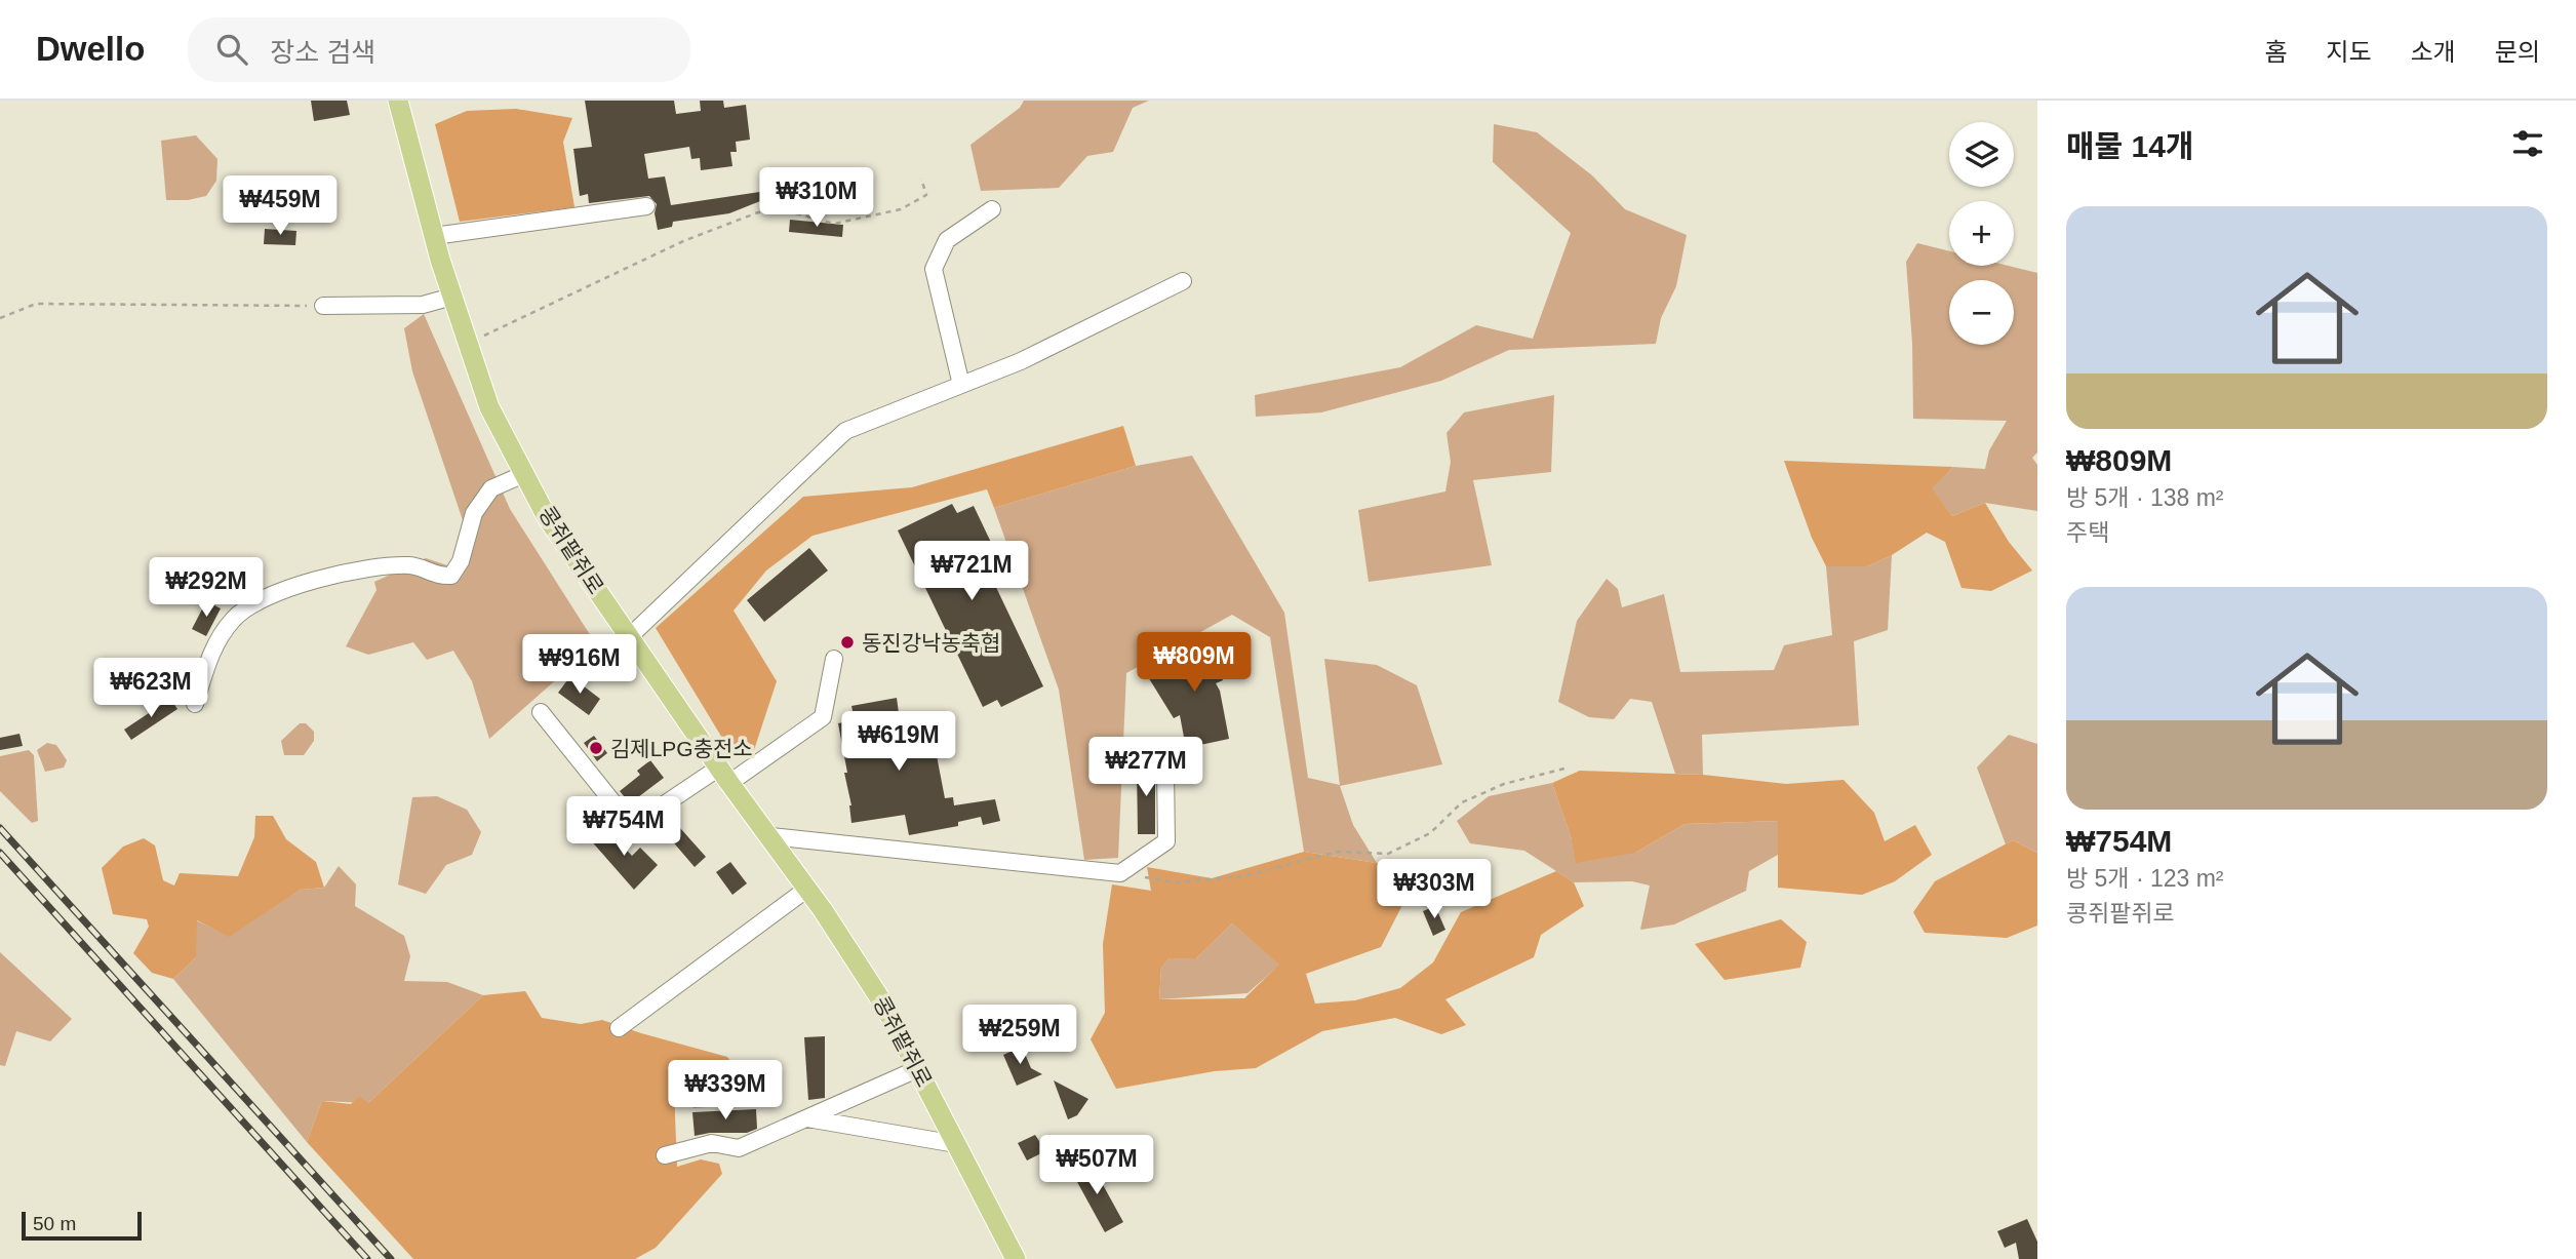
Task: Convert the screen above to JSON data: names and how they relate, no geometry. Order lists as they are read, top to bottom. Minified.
{"streets":{"main road":["콩쥐팥쥐로"]},"places":["동진강낙농축협","김제LPG충전소"],"scale_bar":"50 m","page":{"header":"Dwello","search":"장소 검색","nav":["홈","지도","소개","문의"],"heading":"매물 14개","map_buttons":["+","−"],"price":["₩310M","₩459M","₩721M","₩292M","₩809M","₩916M","₩623M","₩619M","₩277M","₩754M","₩303M","₩259M","₩339M","₩507M"],"list":[{"name":"₩809M","note":"방 5개 · 138 m² · 주택"},{"name":"₩754M","note":"방 5개 · 123 m² · 콩쥐팥쥐로"}],"scale":"50 m"}}
